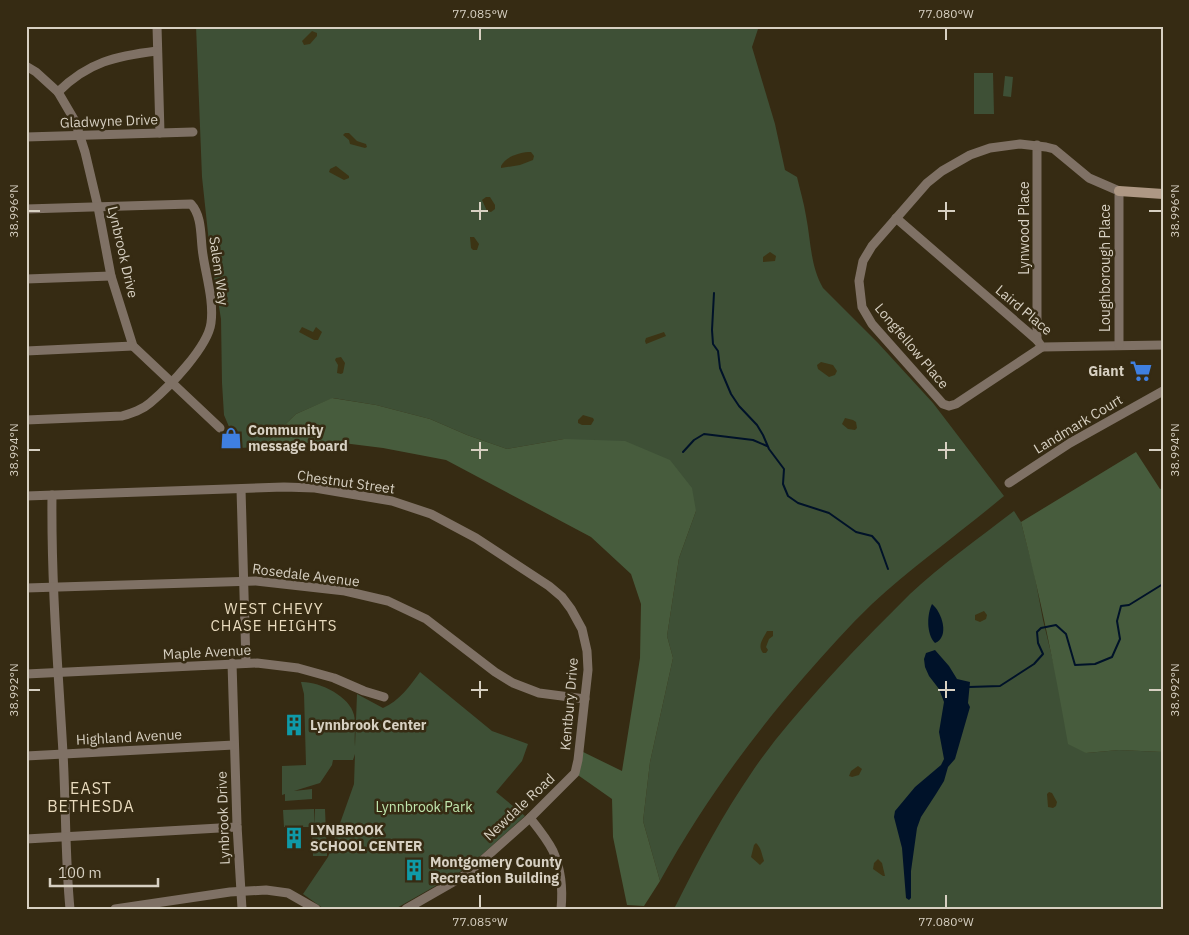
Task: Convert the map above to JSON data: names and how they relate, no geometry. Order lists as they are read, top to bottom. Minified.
{"streets":{"street":["Gladwyne Drive","Lynwood Place","Lynbrook Drive","Loughborough Place","Salem Way","Laird Place","Longfellow Place","Landmark Court","Chestnut Street","Rosedale Avenue","Maple Avenue","Kentbury Drive","Highland Avenue","Newdale Road"]},"crossings":[["Gladwyne Drive","Lynbrook Drive"],["Lynwood Place","Laird Place"],["Lynwood Place","Longfellow Place"],["Lynbrook Drive","Salem Way"],["Lynbrook Drive","Maple Avenue"],["Lynbrook Drive","Highland Avenue"],["Loughborough Place","Laird Place"],["Laird Place","Longfellow Place"],["Chestnut Street","Kentbury Drive"],["Rosedale Avenue","Kentbury Drive"],["Kentbury Drive","Newdale Road"]],"districts":["WEST CHEVY CHASE HEIGHTS","EAST BETHESDA"],"parks":["Lynnbrook Park"],"places":{"supermarket":["Giant"],"shop":["Community message board"],"building":["Lynnbrook Center","LYNBROOK SCHOOL CENTER","Montgomery County Recreation Building"]},"scale_bar":"100 m","coordinates":["77.085°W","77.080°W","38.996°N","38.994°N","38.992°N"]}
